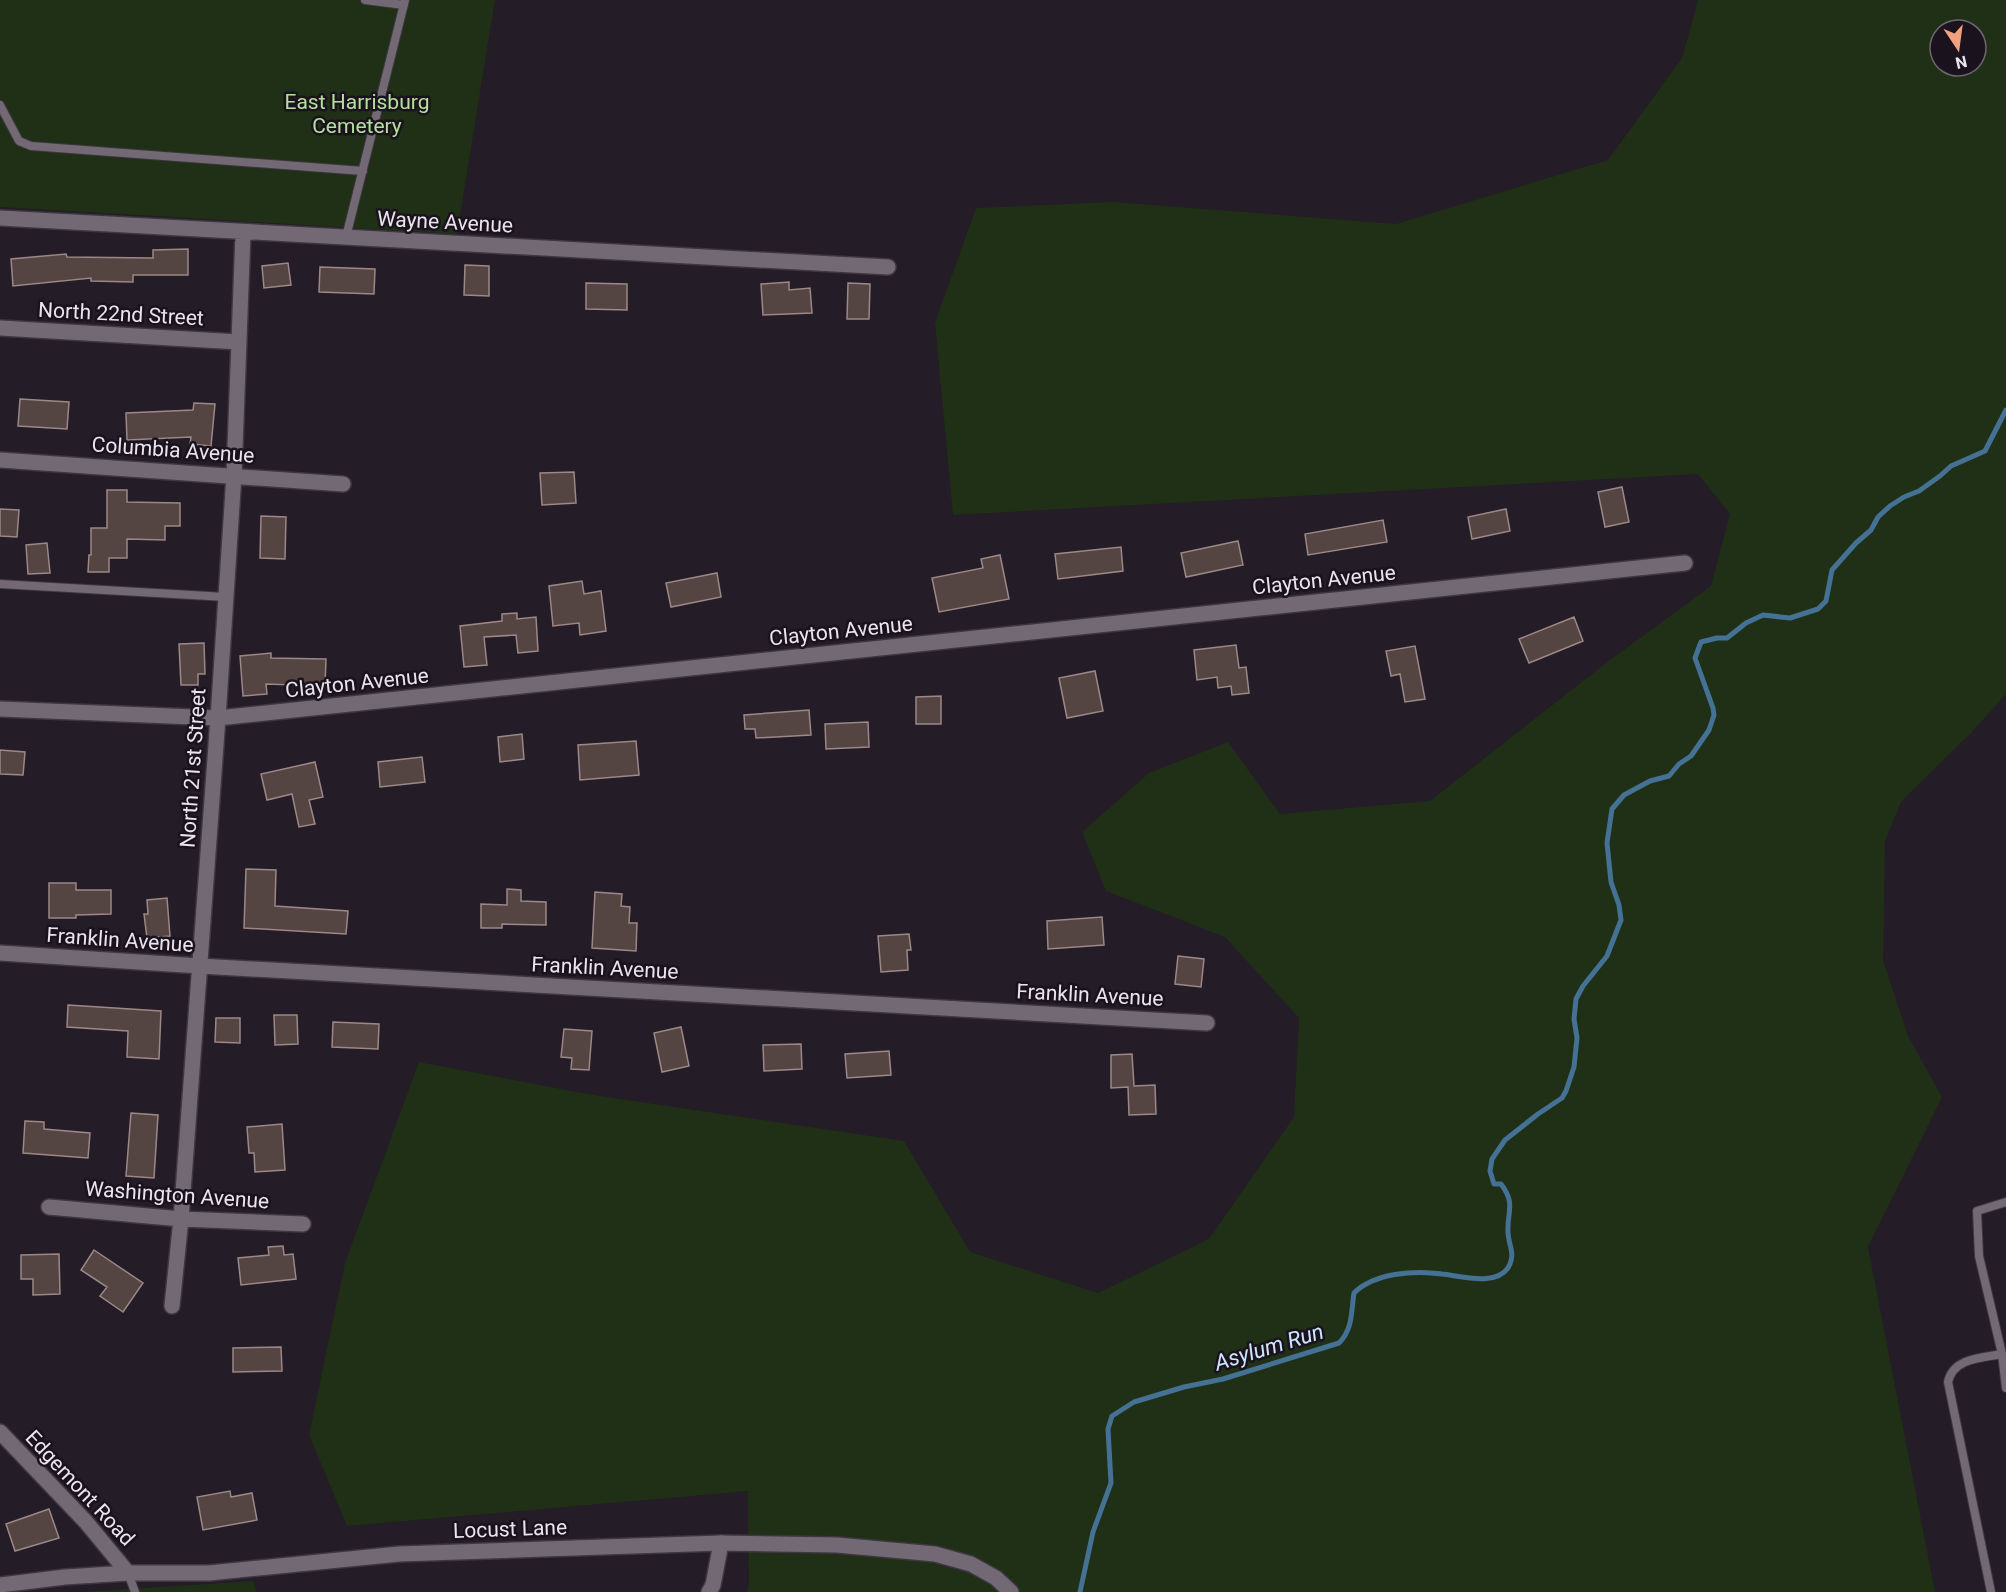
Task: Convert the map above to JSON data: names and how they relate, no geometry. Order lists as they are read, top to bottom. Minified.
{"streets":{"street":["Wayne Avenue","North 22nd Street","Columbia Avenue","Clayton Avenue","North 21st Street","Franklin Avenue","Washington Avenue","Edgemont Road","Locust Lane"]},"crossings":[["Wayne Avenue","North 21st Street"],["North 22nd Street","North 21st Street"],["Columbia Avenue","North 21st Street"],["Clayton Avenue","North 21st Street"],["North 21st Street","Franklin Avenue"],["North 21st Street","Washington Avenue"],["Edgemont Road","Locust Lane"]],"water":["Asylum Run"],"parks":["East Harrisburg Cemetery"],"north":"bottom"}
